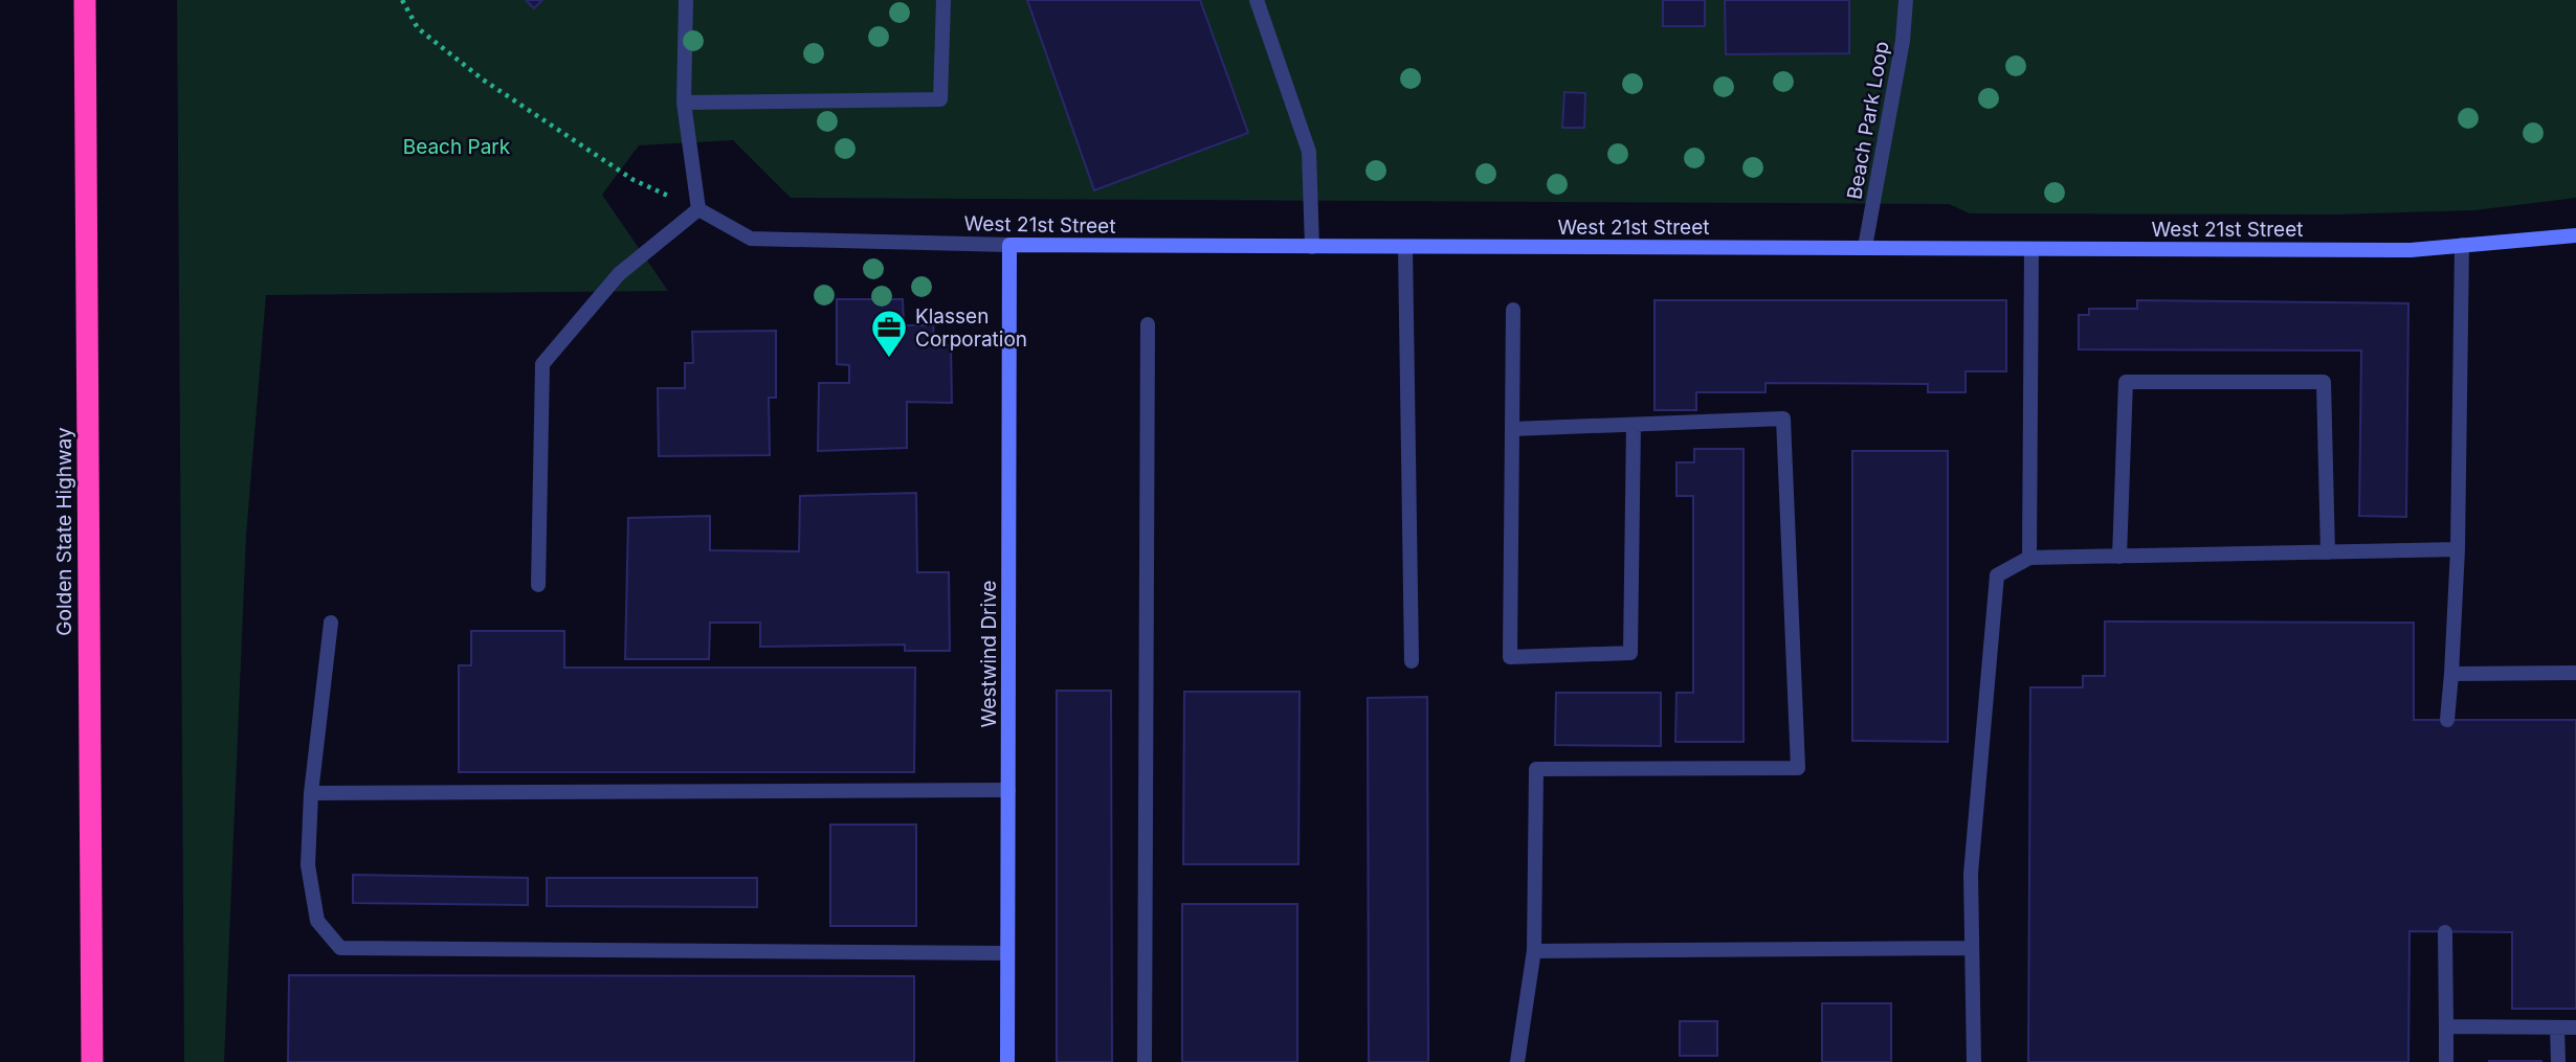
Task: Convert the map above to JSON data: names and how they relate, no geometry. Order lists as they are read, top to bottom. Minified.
{"streets":{"highway":["Golden State Highway"],"street":["Beach Park Loop","West 21st Street","Westwind Drive"]},"crossings":[["Beach Park Loop","West 21st Street"],["West 21st Street","Westwind Drive"]],"parks":["Beach Park"],"places":{"office":["Klassen Corporation"]}}
